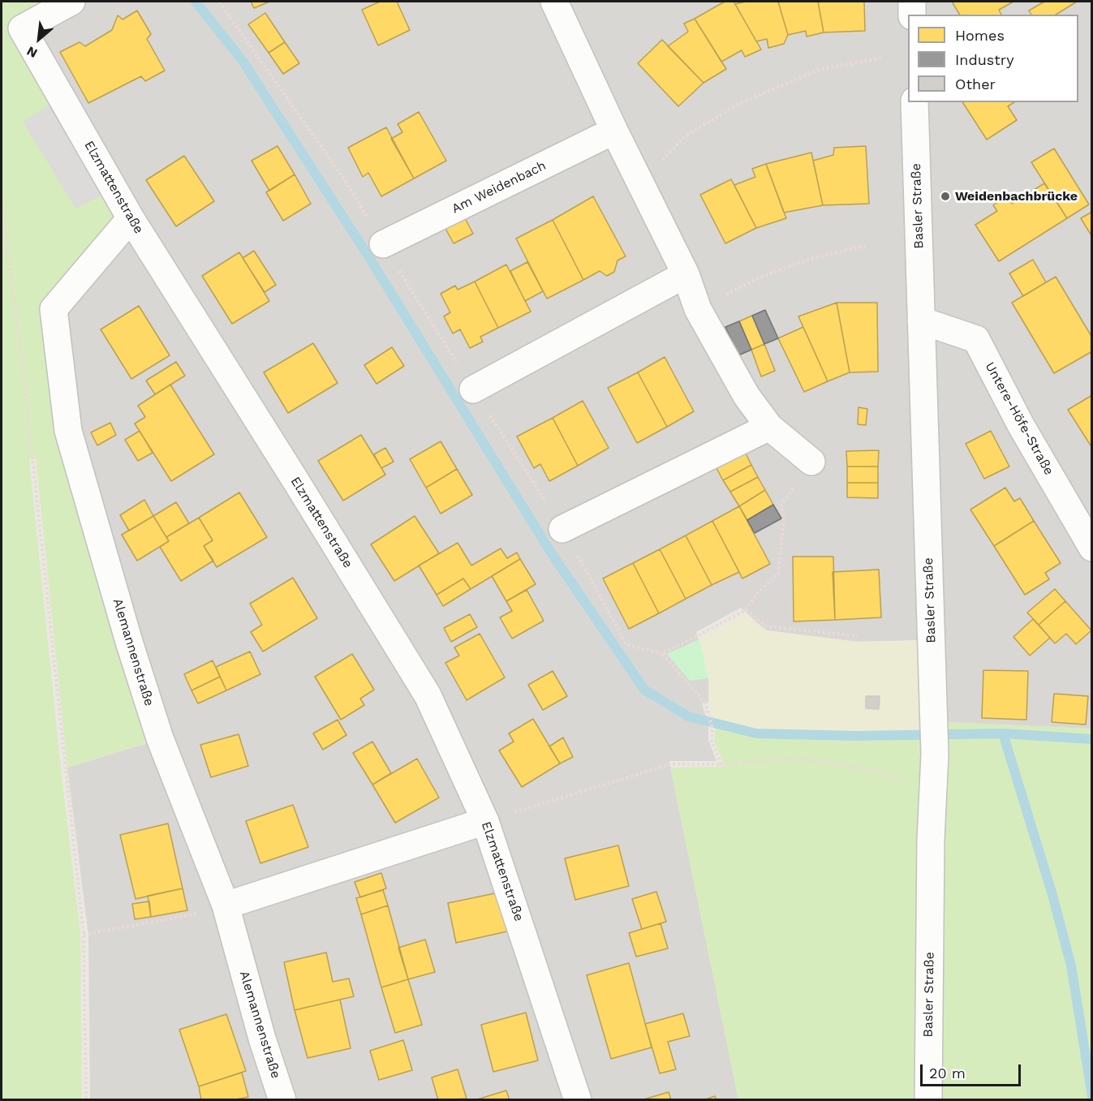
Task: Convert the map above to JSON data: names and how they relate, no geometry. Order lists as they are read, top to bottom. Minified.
{"streets":{"street":["Elzmattenstraße","Am Weidenbach","Basler Straße","Untere-Höfe-Straße","Alemannenstraße"]},"crossings":[["Elzmattenstraße","Alemannenstraße"],["Basler Straße","Untere-Höfe-Straße"]],"places":["Weidenbachbrücke"],"legend":["Homes","Industry","Other"],"scale_bar":"20 m","north":"bottom left"}
